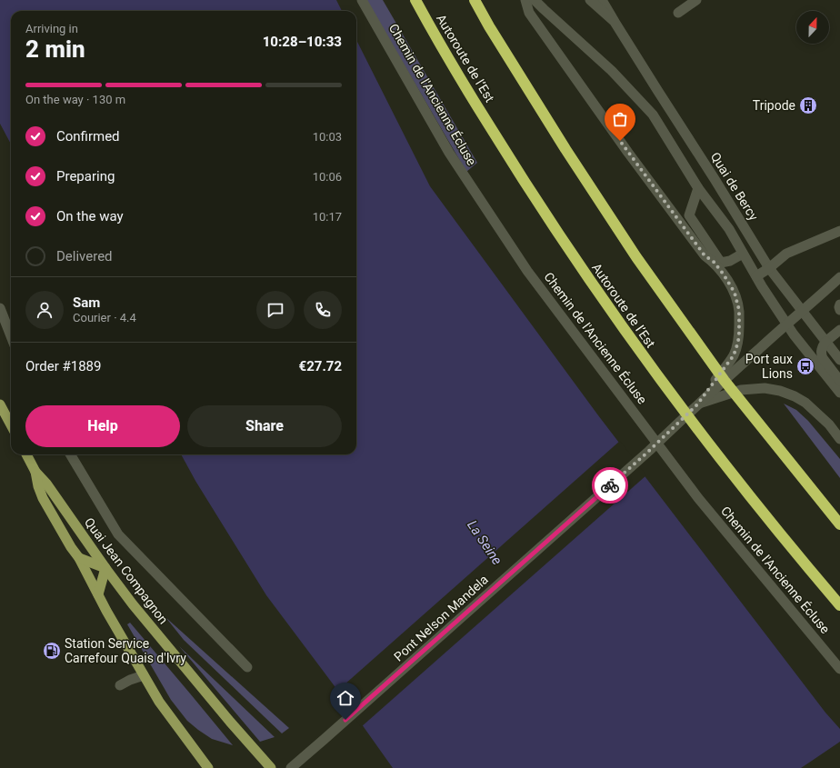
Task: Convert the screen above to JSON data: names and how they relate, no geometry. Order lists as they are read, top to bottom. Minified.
{"streets":{"highway":["Autoroute de l’Est"],"main road":["Chemin de l'Ancienne Écluse","Quai de Bercy","Quai Jean Compagnon","Pont Nelson Mandela"]},"water":["La Seine"],"places":{"building":["Tripode"],"bus stop":["Port aux Lions"],"fuel station":["Station Service Carrefour Quais d'Ivry"]},"north":"top","page":{"heading":["2 min","Arriving in","10:28–10:33"],"panel":["Sam","Courier · 4.4","Order #1889","€27.72"],"bar":"On the way · 130 m","list":[["Confirmed","10:03"],["Preparing","10:06"],["On the way","10:17"],"Delivered"],"buttons":["Help","Share"]}}
